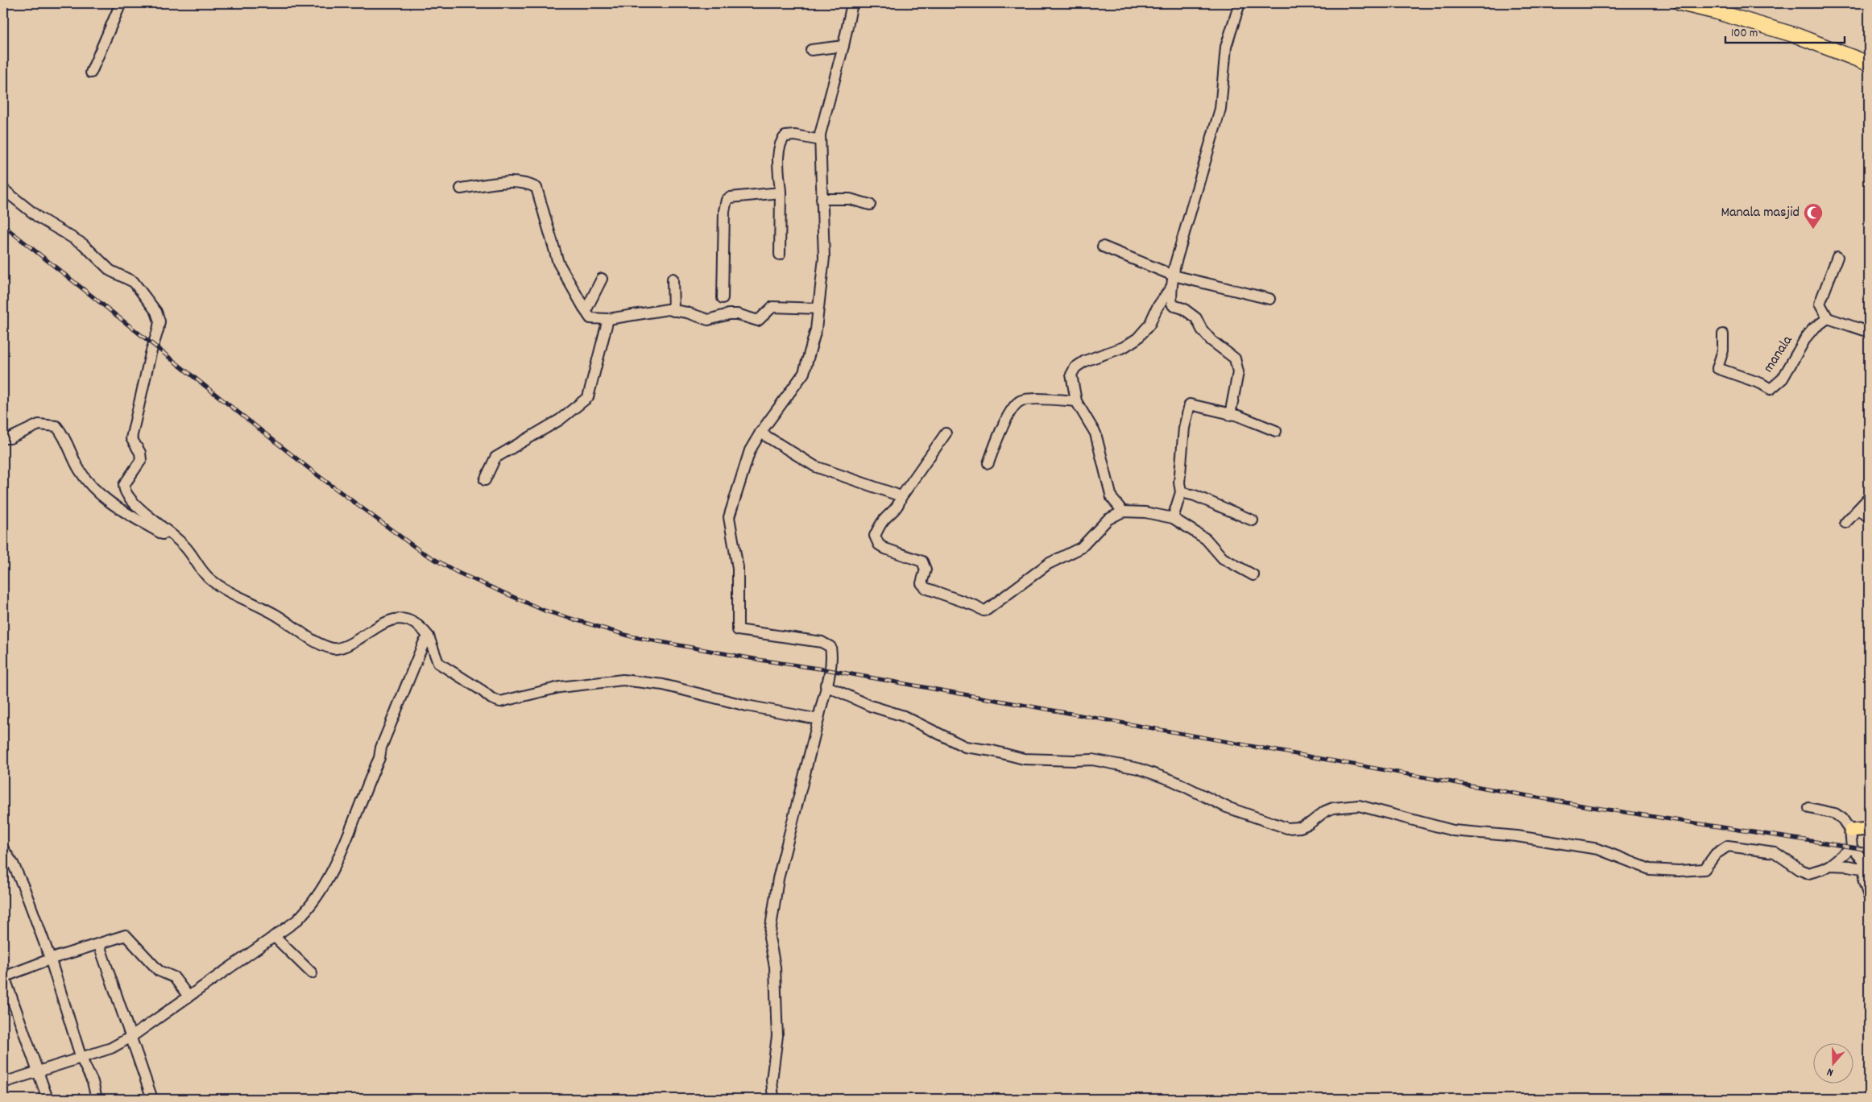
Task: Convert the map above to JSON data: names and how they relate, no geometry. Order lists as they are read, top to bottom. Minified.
{"streets":{"street":["manala"]},"places":{"mosque":["Manala masjid"]},"scale_bar":"100 m","north":"bottom"}
